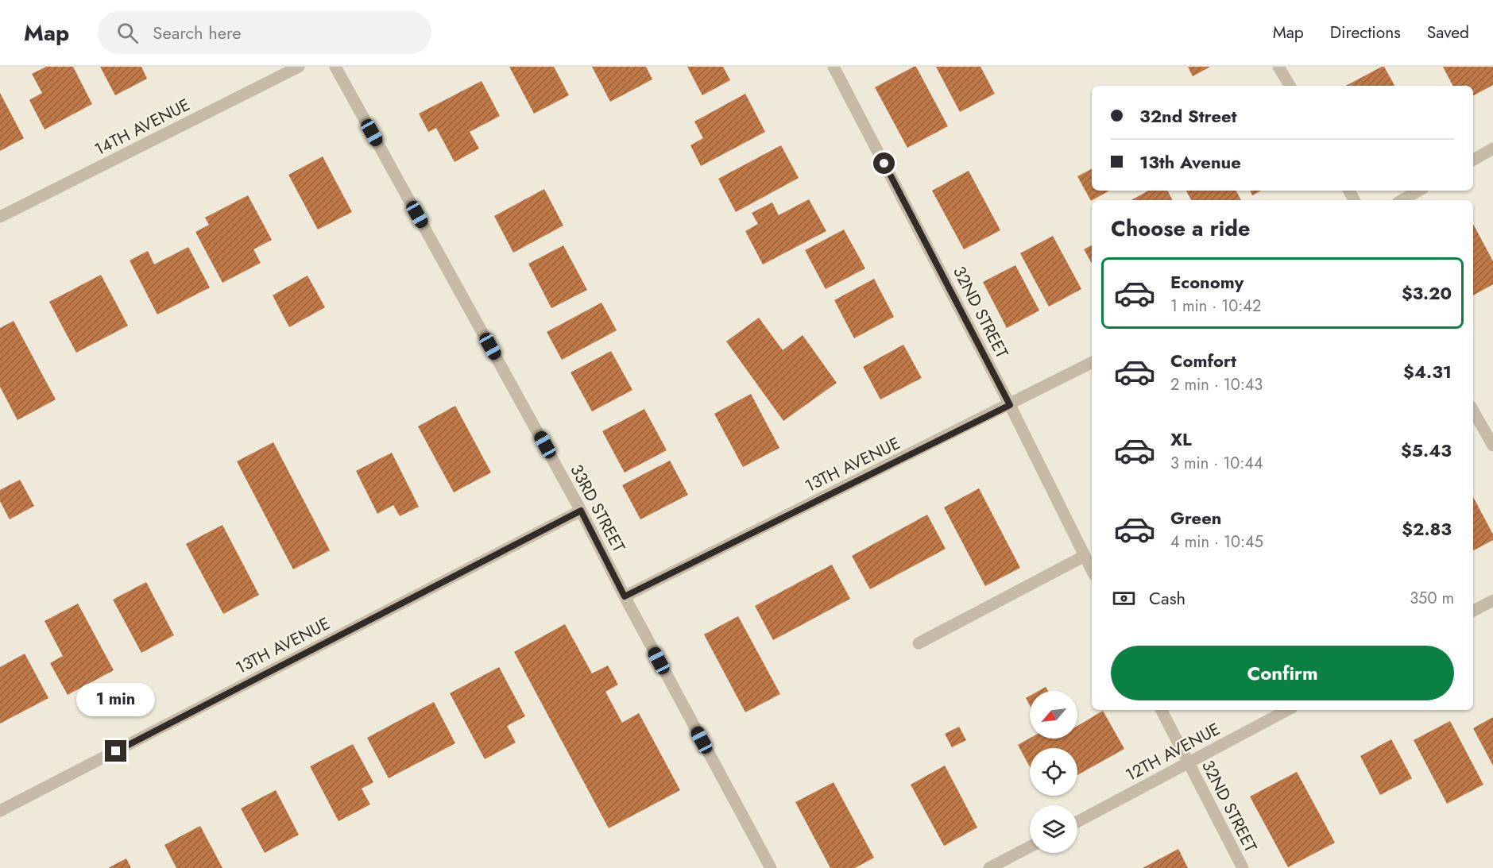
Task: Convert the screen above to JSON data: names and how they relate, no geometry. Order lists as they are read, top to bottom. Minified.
{"streets":{"street":["14TH AVENUE","32ND STREET","13TH AVENUE","33RD STREET","12TH AVENUE"]},"crossings":[["32ND STREET","13TH AVENUE"],["32ND STREET","12TH AVENUE"],["13TH AVENUE","33RD STREET"]],"north":"bottom left","page":{"header":"Map","search":"Search here","nav":["Map","Directions","Saved"],"banner":["32nd Street","13th Avenue"],"heading":"Choose a ride","list":[{"name":"Economy","note":"1 min · 10:42","value":"$3.20"},{"name":"Comfort","note":"2 min · 10:43","value":"$4.31"},{"name":"XL","note":"3 min · 10:44","value":"$5.43"},{"name":"Green","note":"4 min · 10:45","value":"$2.83"}],"pay":["Cash","350 m"],"buttons":"Confirm","bubble":"1 min"}}
